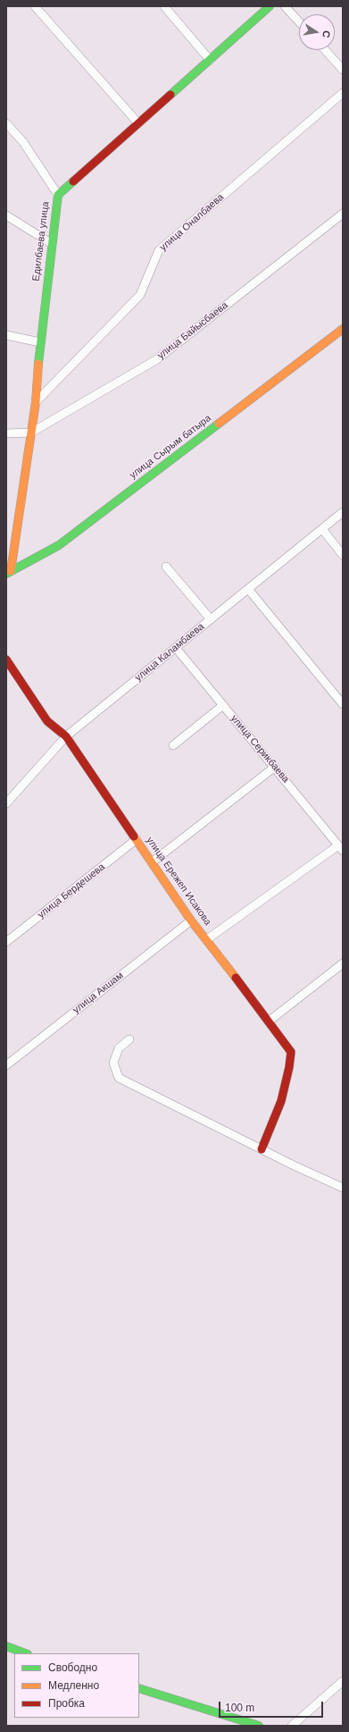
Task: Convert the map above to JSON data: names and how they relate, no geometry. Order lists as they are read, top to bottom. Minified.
{"streets":{"street":["улица Оналбаева","Едилбаева улица","улица Байысбаева","улица Сырым батыра","улица Каламбаева","улица Серикбаева","улица Ережеп Исакова","улица Бердешева","улица Акшам"]},"crossings":[["улица Оналбаева","Едилбаева улица"],["Едилбаева улица","улица Байысбаева"],["Едилбаева улица","улица Сырым батыра"],["улица Каламбаева","улица Серикбаева"],["улица Каламбаева","улица Ережеп Исакова"],["улица Ережеп Исакова","улица Бердешева"],["улица Ережеп Исакова","улица Акшам"]],"legend":["Свободно","Медленно","Пробка"],"scale_bar":"100 m","north":"right"}
